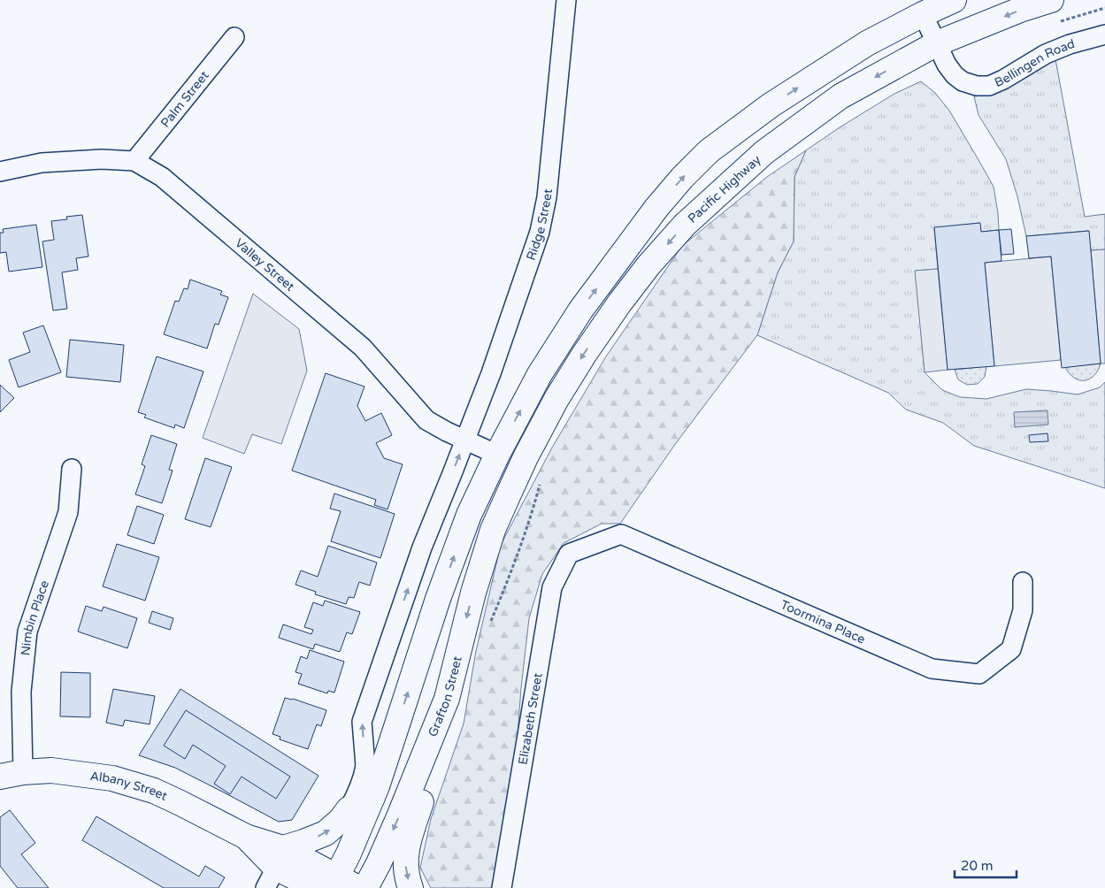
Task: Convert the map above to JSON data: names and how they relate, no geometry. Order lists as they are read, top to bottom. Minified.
{"streets":{"main road":["Pacific Highway","Grafton Street","Albany Street"],"street":["Bellingen Road","Palm Street","Ridge Street","Valley Street","Nimbin Place","Toormina Place","Elizabeth Street"]},"crossings":[["Bellingen Road","Pacific Highway"],["Palm Street","Valley Street"],["Pacific Highway","Grafton Street"],["Ridge Street","Valley Street"],["Nimbin Place","Albany Street"],["Toormina Place","Elizabeth Street"]],"scale_bar":"20 m"}
